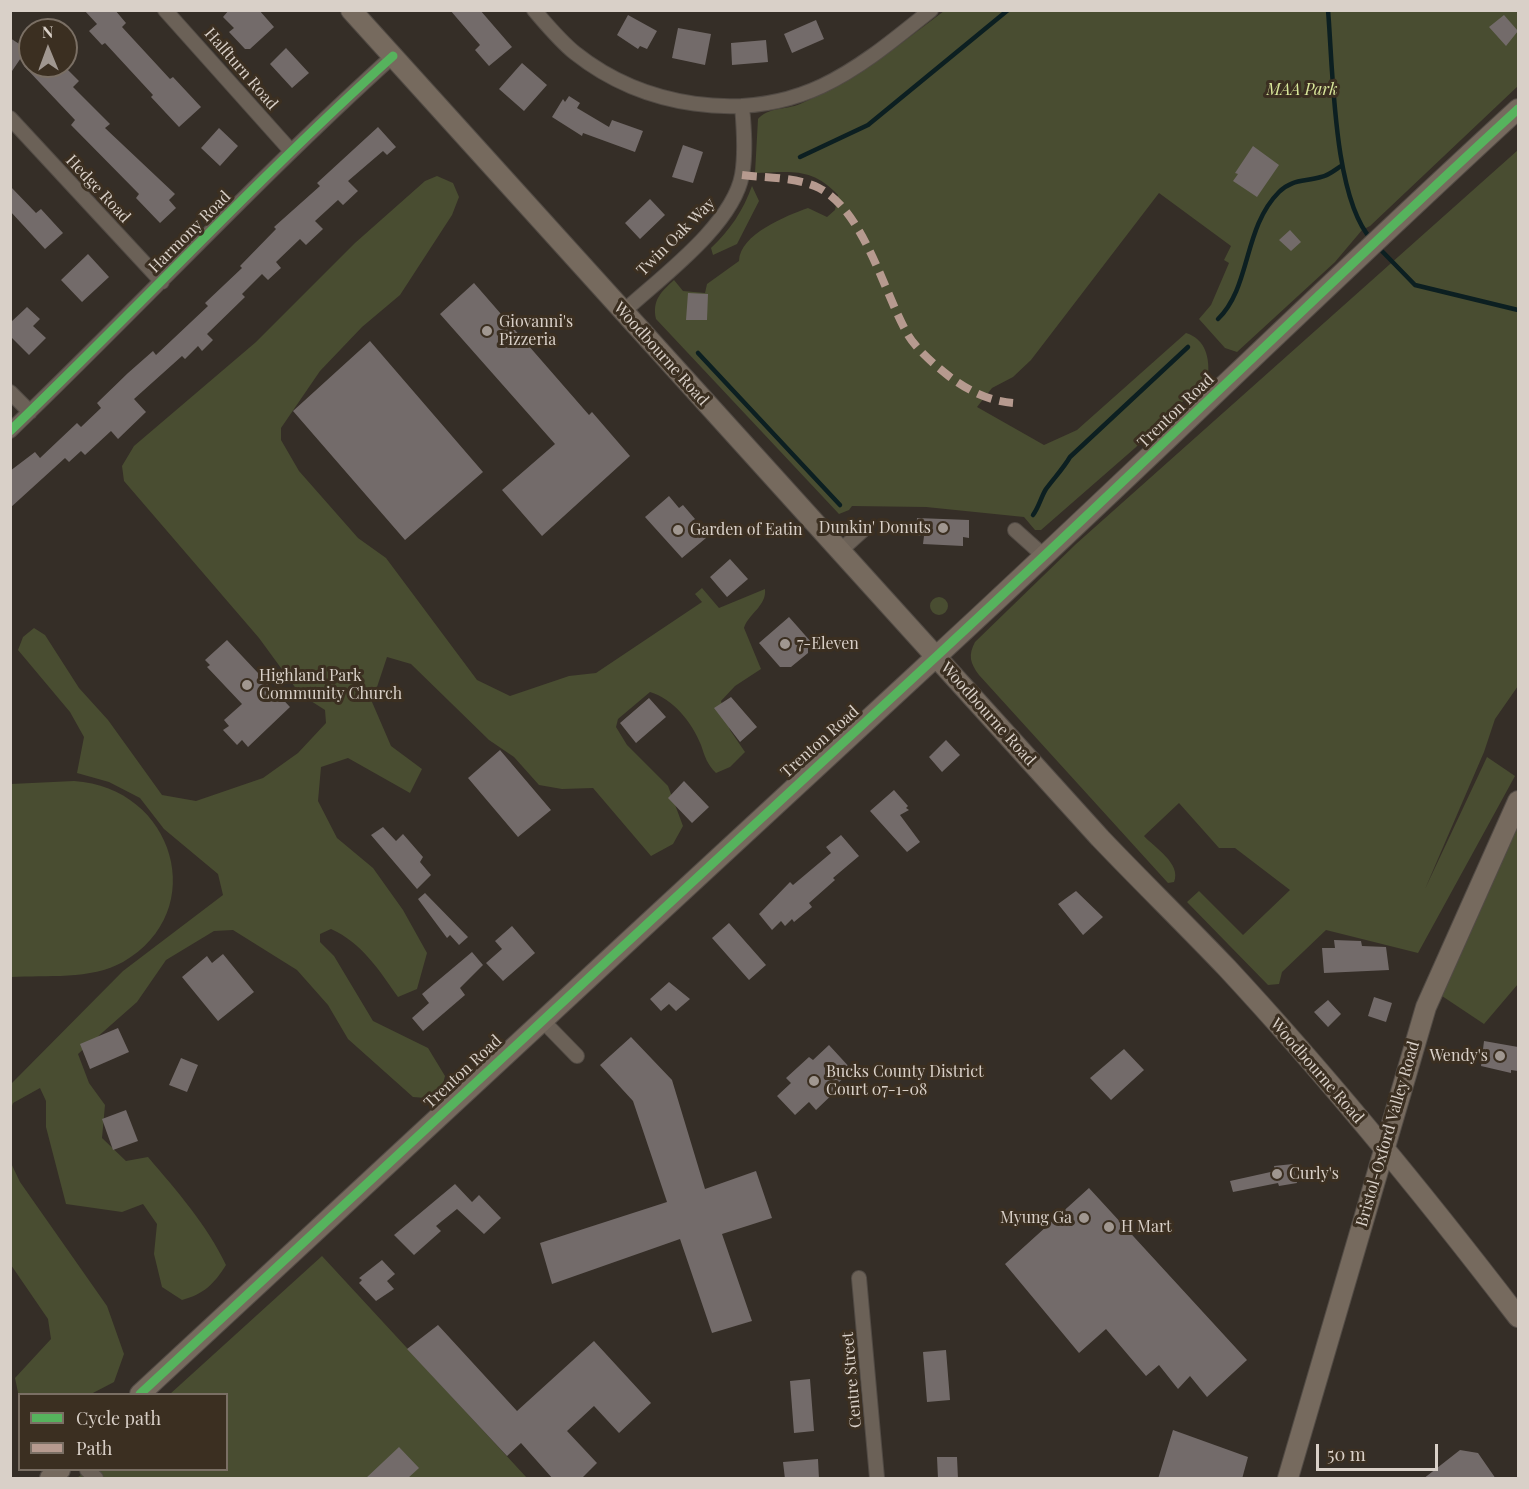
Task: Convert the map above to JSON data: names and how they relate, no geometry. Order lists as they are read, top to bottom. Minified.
{"streets":{"main road":["Woodbourne Road","Trenton Road","Bristol-Oxford Valley Road"],"street":["Halfturn Road","Hedge Road","Harmony Road","Twin Oak Way","Centre Street"]},"crossings":[["Halfturn Road","Harmony Road"],["Hedge Road","Harmony Road"],["Harmony Road","Woodbourne Road"],["Twin Oak Way","Woodbourne Road"],["Woodbourne Road","Trenton Road"],["Woodbourne Road","Bristol-Oxford Valley Road"]],"parks":["MAA Park"],"places":["Giovanni's Pizzeria","Dunkin' Donuts","Garden of Eatin","7-Eleven","Highland Park Community Church","Wendy's","Bucks County District Court 07-1-08","Curly's","Myung Ga","H Mart"],"legend":["Cycle path","Path"],"scale_bar":"50 m","north":"top"}
